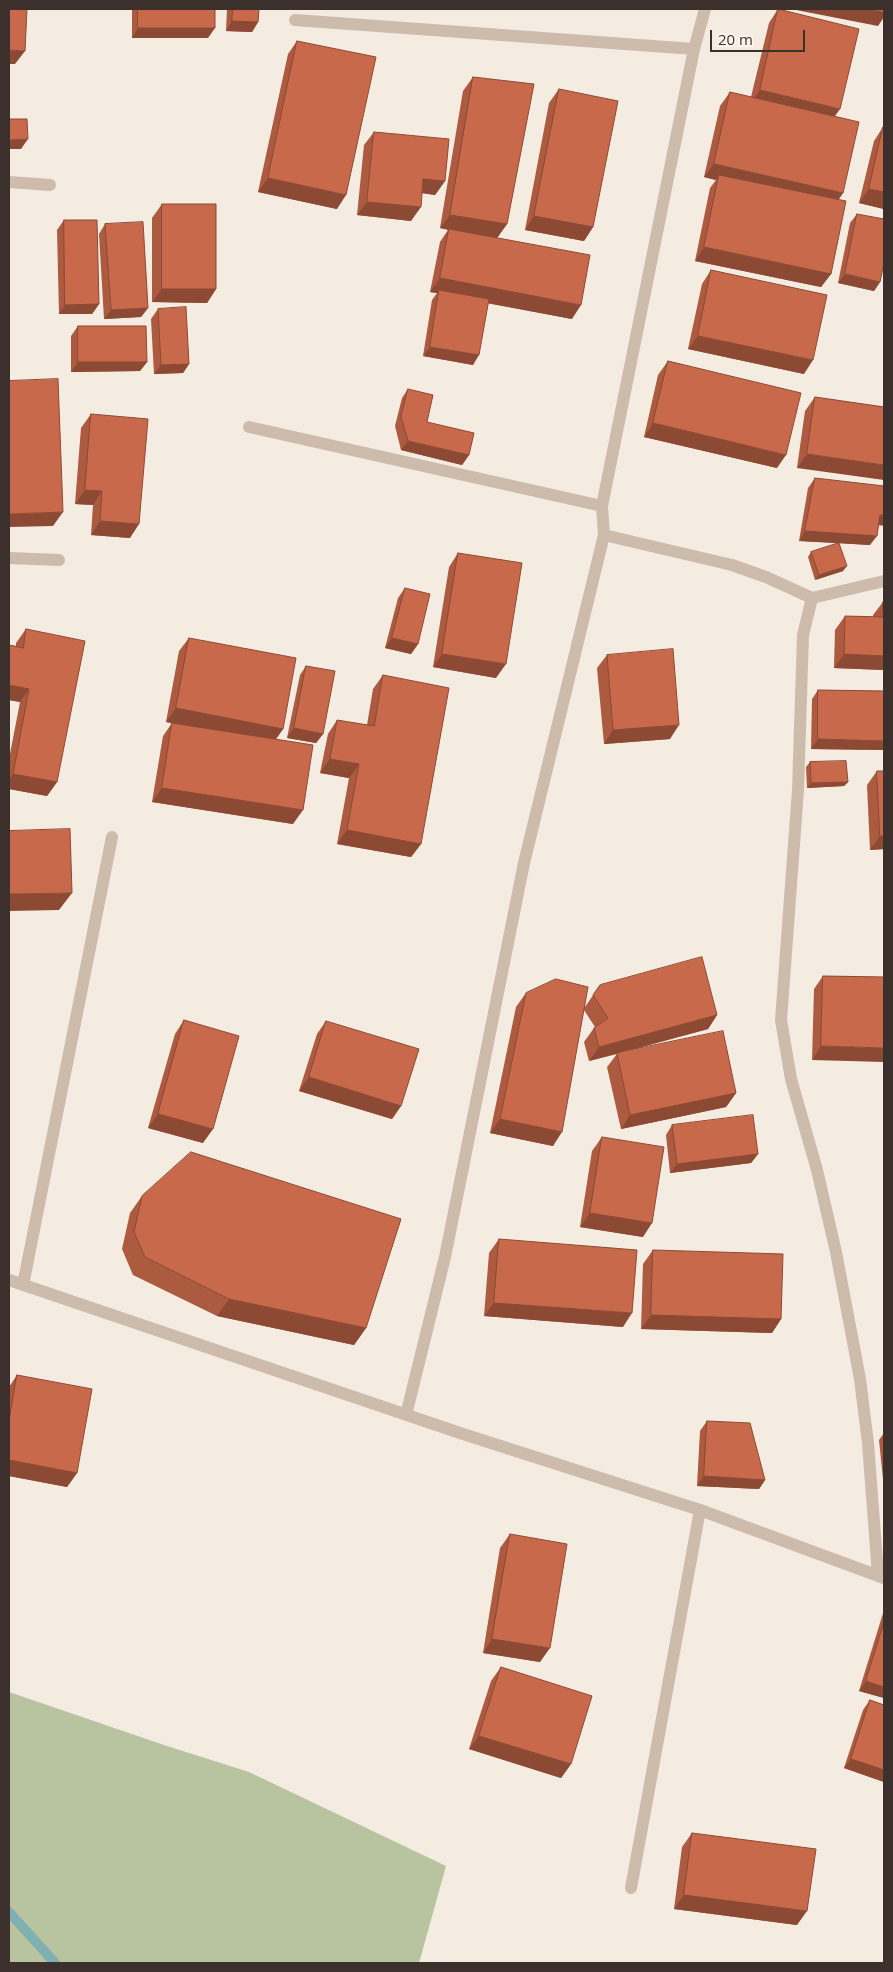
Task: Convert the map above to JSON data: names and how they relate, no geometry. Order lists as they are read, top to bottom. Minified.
{"scale_bar":"20 m"}
